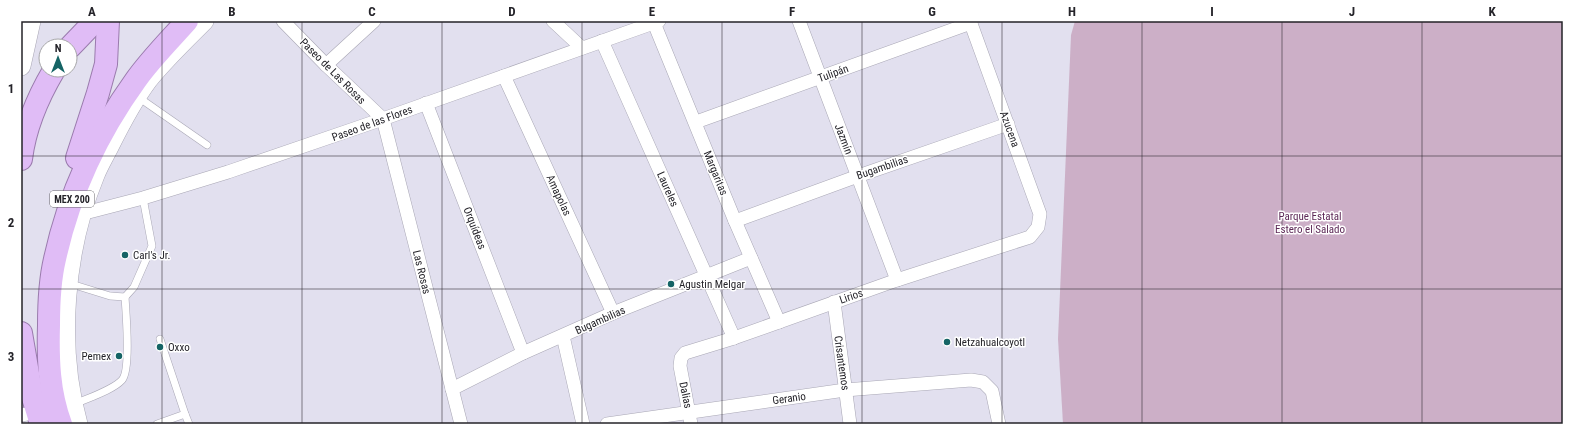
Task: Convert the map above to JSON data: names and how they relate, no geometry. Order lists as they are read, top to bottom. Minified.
{"streets":{"highway":["MEX 200"],"street":["Paseo de Las Rosas","Tulipán","Paseo de las Flores","Azucena","Jazmín","Bugambilias","Margaritas","Laureles","Amapolas","Orquídeas","Las Rosas","Lirios","Crisantemos","Dalias","Geranio"]},"crossings":[["Paseo de Las Rosas","Paseo de las Flores"],["Paseo de Las Rosas","Las Rosas"],["Tulipán","Azucena"],["Tulipán","Jazmín"],["Tulipán","Margaritas"],["Paseo de las Flores","Margaritas"],["Paseo de las Flores","Laureles"],["Paseo de las Flores","Amapolas"],["Paseo de las Flores","MEX 200"],["Paseo de las Flores","Orquídeas"],["Paseo de las Flores","Las Rosas"],["Azucena","Bugambilias"],["Azucena","Lirios"],["Jazmín","Bugambilias"],["Jazmín","Lirios"],["Bugambilias","Margaritas"],["Bugambilias","Laureles"],["Bugambilias","Amapolas"],["Bugambilias","Orquídeas"],["Bugambilias","Las Rosas"],["Margaritas","Lirios"],["Laureles","Lirios"],["Lirios","Crisantemos"],["Lirios","Dalias"],["Crisantemos","Geranio"],["Dalias","Geranio"]],"parks":["Parque Estatal Estero el Salado"],"places":["Carl's Jr.","Agustin Melgar","Netzahualcoyotl","Oxxo","Pemex"],"north":"top","grid":{"columns":["A","B","C","D","E","F","G","H","I","J","K"],"rows":["1","2","3"]}}
